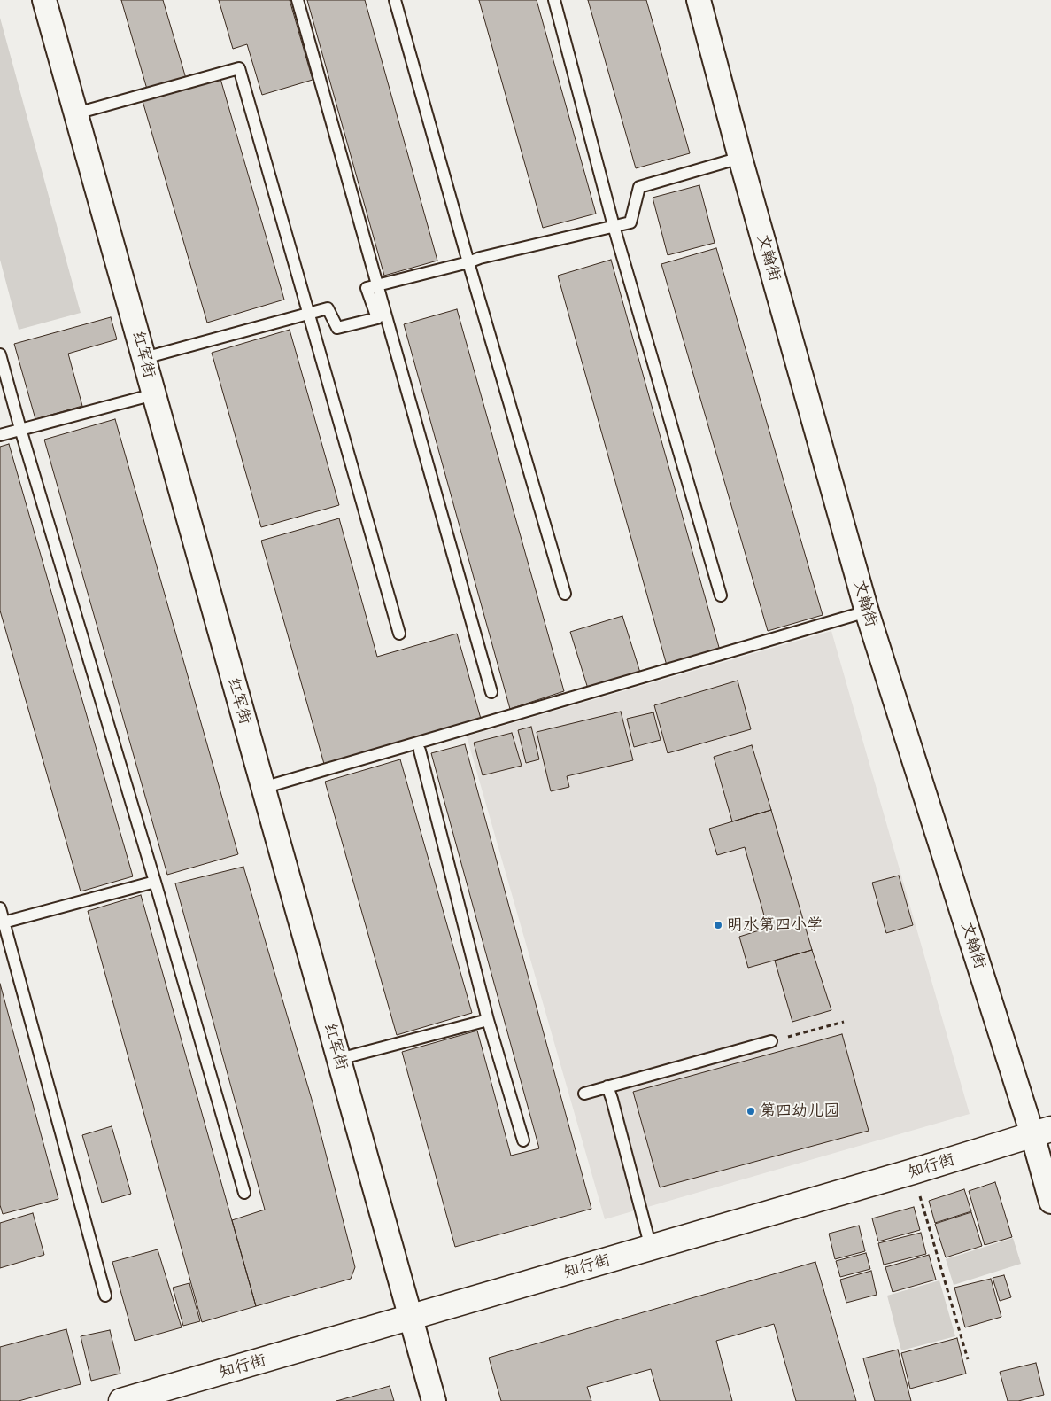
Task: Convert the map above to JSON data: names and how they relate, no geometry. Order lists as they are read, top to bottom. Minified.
{"streets":{"street":["文翰街","红军街","知行街"]},"crossings":[["文翰街","知行街"],["红军街","知行街"]],"places":["明水第四小学","第四幼儿园"]}
